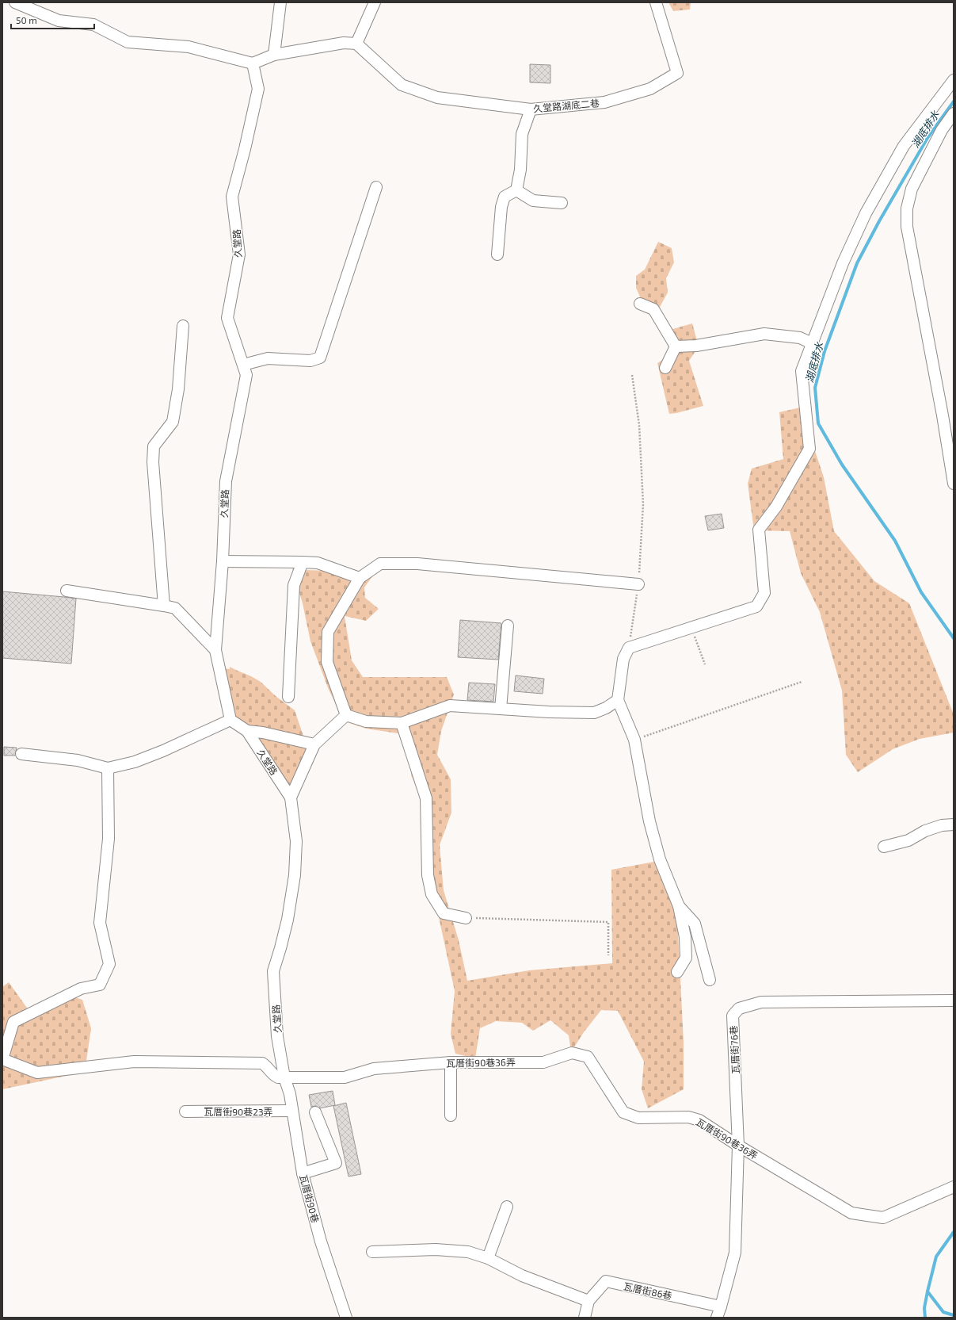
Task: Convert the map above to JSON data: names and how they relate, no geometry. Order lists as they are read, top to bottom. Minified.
{"streets":{"street":["久堂路湖底二巷","久堂路","瓦厝街76巷","瓦厝街90巷36弄","瓦厝街90巷23弄","瓦厝街90巷","瓦厝街86巷"]},"crossings":[["久堂路","瓦厝街90巷36弄"],["久堂路","瓦厝街90巷"],["瓦厝街76巷","瓦厝街90巷36弄"],["瓦厝街76巷","瓦厝街86巷"],["瓦厝街90巷36弄","瓦厝街90巷"],["瓦厝街90巷23弄","瓦厝街90巷"]],"water":["湖底排水"],"scale_bar":"50 m"}
